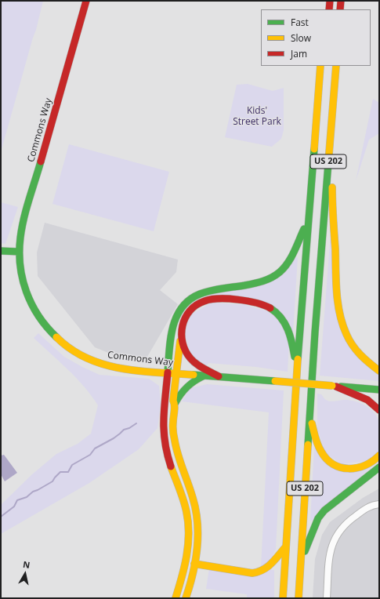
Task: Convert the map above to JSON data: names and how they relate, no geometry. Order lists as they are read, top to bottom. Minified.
{"streets":{"main road":["Commons Way","US 202"]},"parks":["Kids' Street Park"],"legend":["Fast","Slow","Jam"],"north":"top"}
